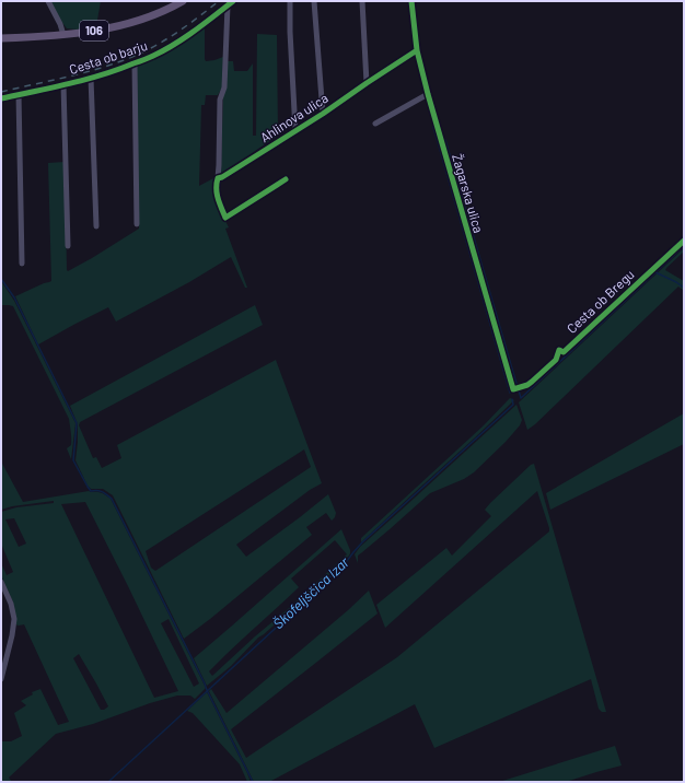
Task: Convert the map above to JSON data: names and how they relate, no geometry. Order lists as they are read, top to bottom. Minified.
{"streets":{"main road":["106"],"street":["Cesta ob barju","Ahlinova ulica","Žagarska ulica"],"cycle path":["Cesta ob Bregu"]},"crossings":[["Ahlinova ulica","Žagarska ulica"]],"water":["Škofeljščica Izar"]}
